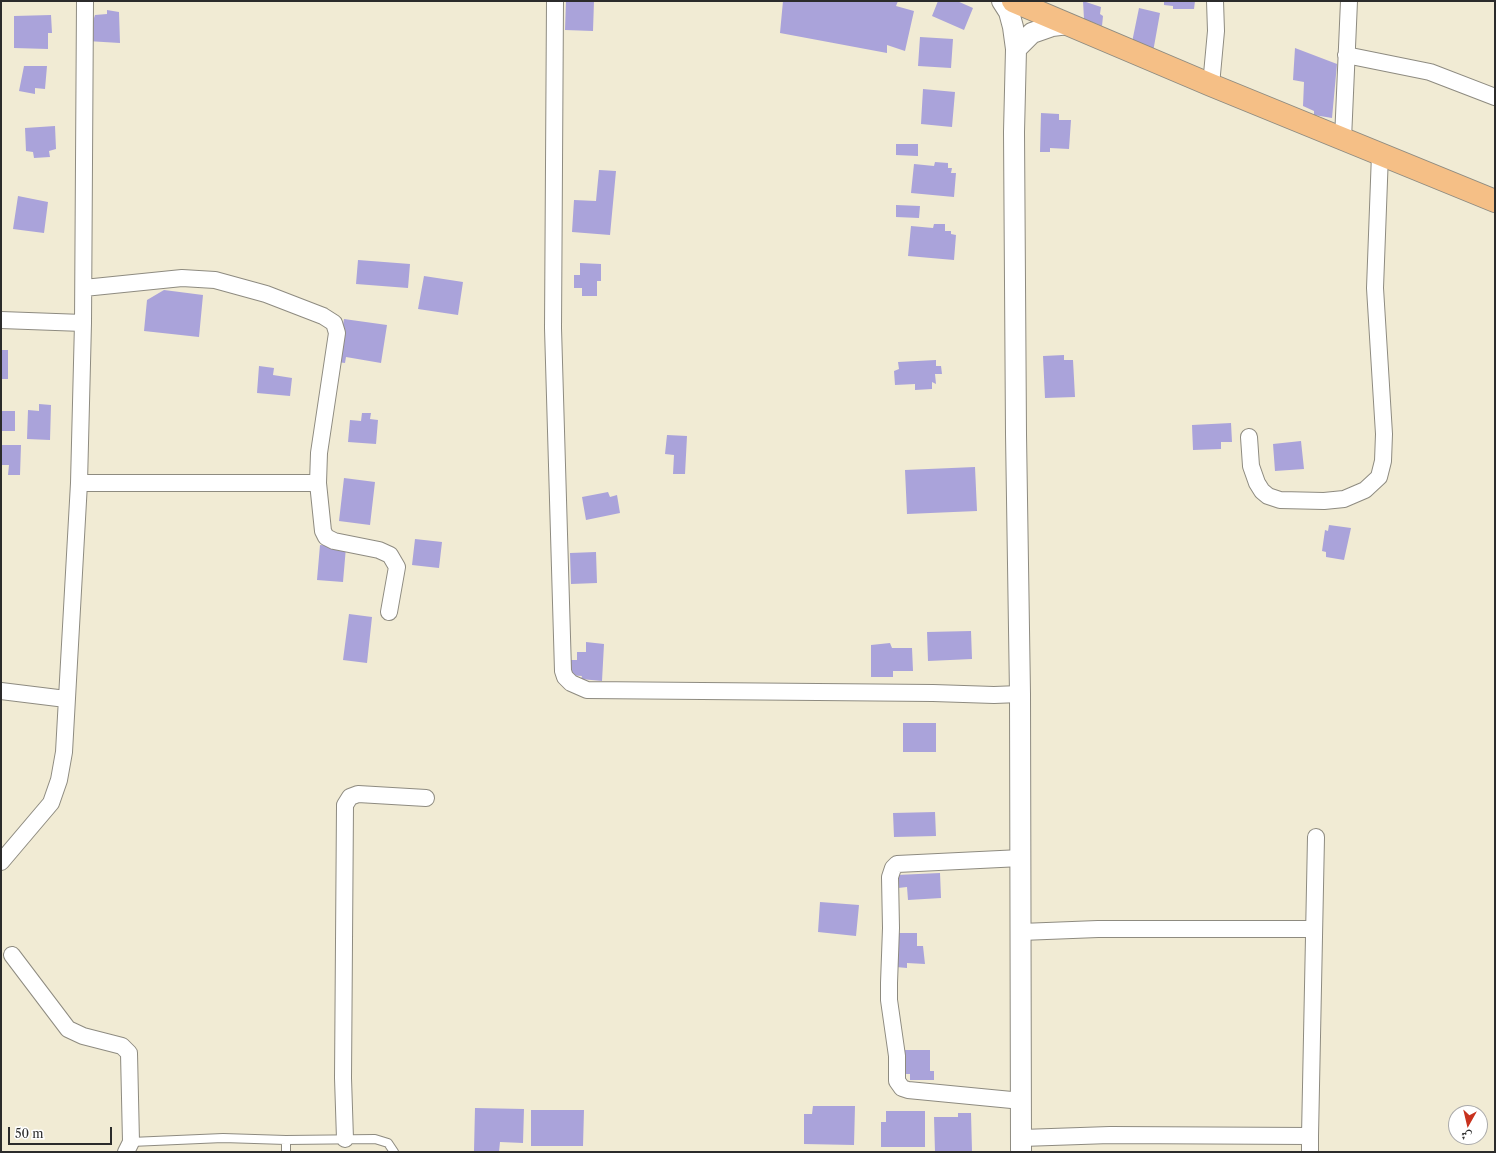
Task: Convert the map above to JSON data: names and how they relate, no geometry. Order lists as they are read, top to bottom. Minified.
{"scale_bar":"50 m","north":"bottom"}
